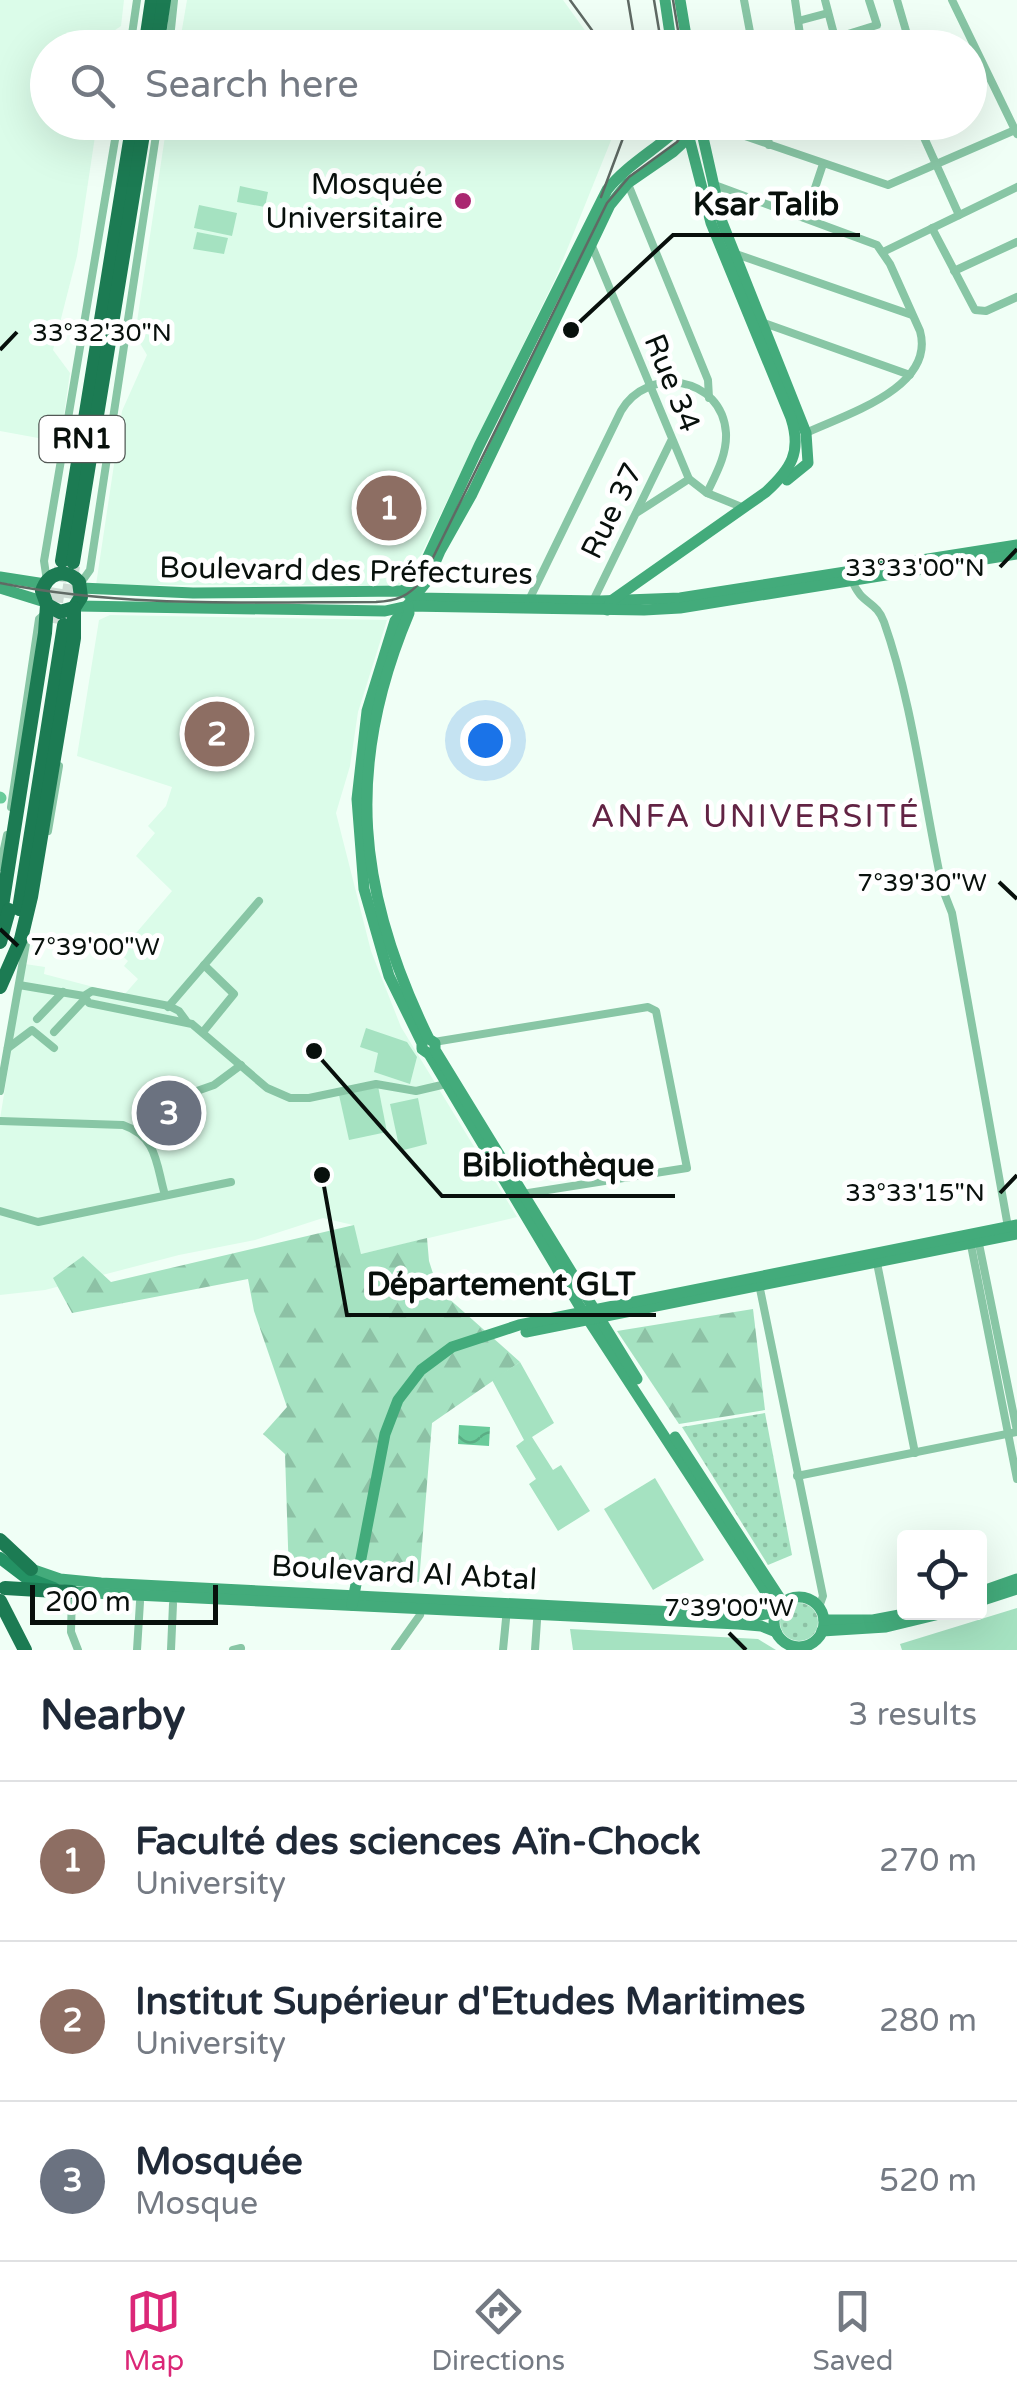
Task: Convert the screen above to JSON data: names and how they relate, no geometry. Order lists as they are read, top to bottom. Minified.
{"streets":{"highway":["RN1"],"street":["Rue 34","Rue 37","Boulevard des Préfectures","Boulevard Al Abtal"]},"crossings":[["Rue 34","Rue 37"],["Rue 37","Boulevard des Préfectures"]],"districts":["ANFA UNIVERSITÉ"],"places":["Mosquée Universitaire","Ksar Talib","Bibliothèque","Département GLT"],"scale_bar":"200 m","page":{"search":"Search here","pins":["1","2","3"],"scale":"200 m","heading":["Nearby","3 results"],"list":[{"mark":"1","name":"Faculté des sciences Aïn-Chock","note":"University","value":"270 m"},{"mark":"2","name":"Institut Supérieur d'Etudes Maritimes","note":"University","value":"280 m"},{"mark":"3","name":"Mosquée","note":"Mosque","value":"520 m"}],"nav":["Map","Directions","Saved"]},"coordinates":["33°32'30\"N","33°33'00\"N","7°39'30\"W","7°39'00\"W","33°33'15\"N"]}
